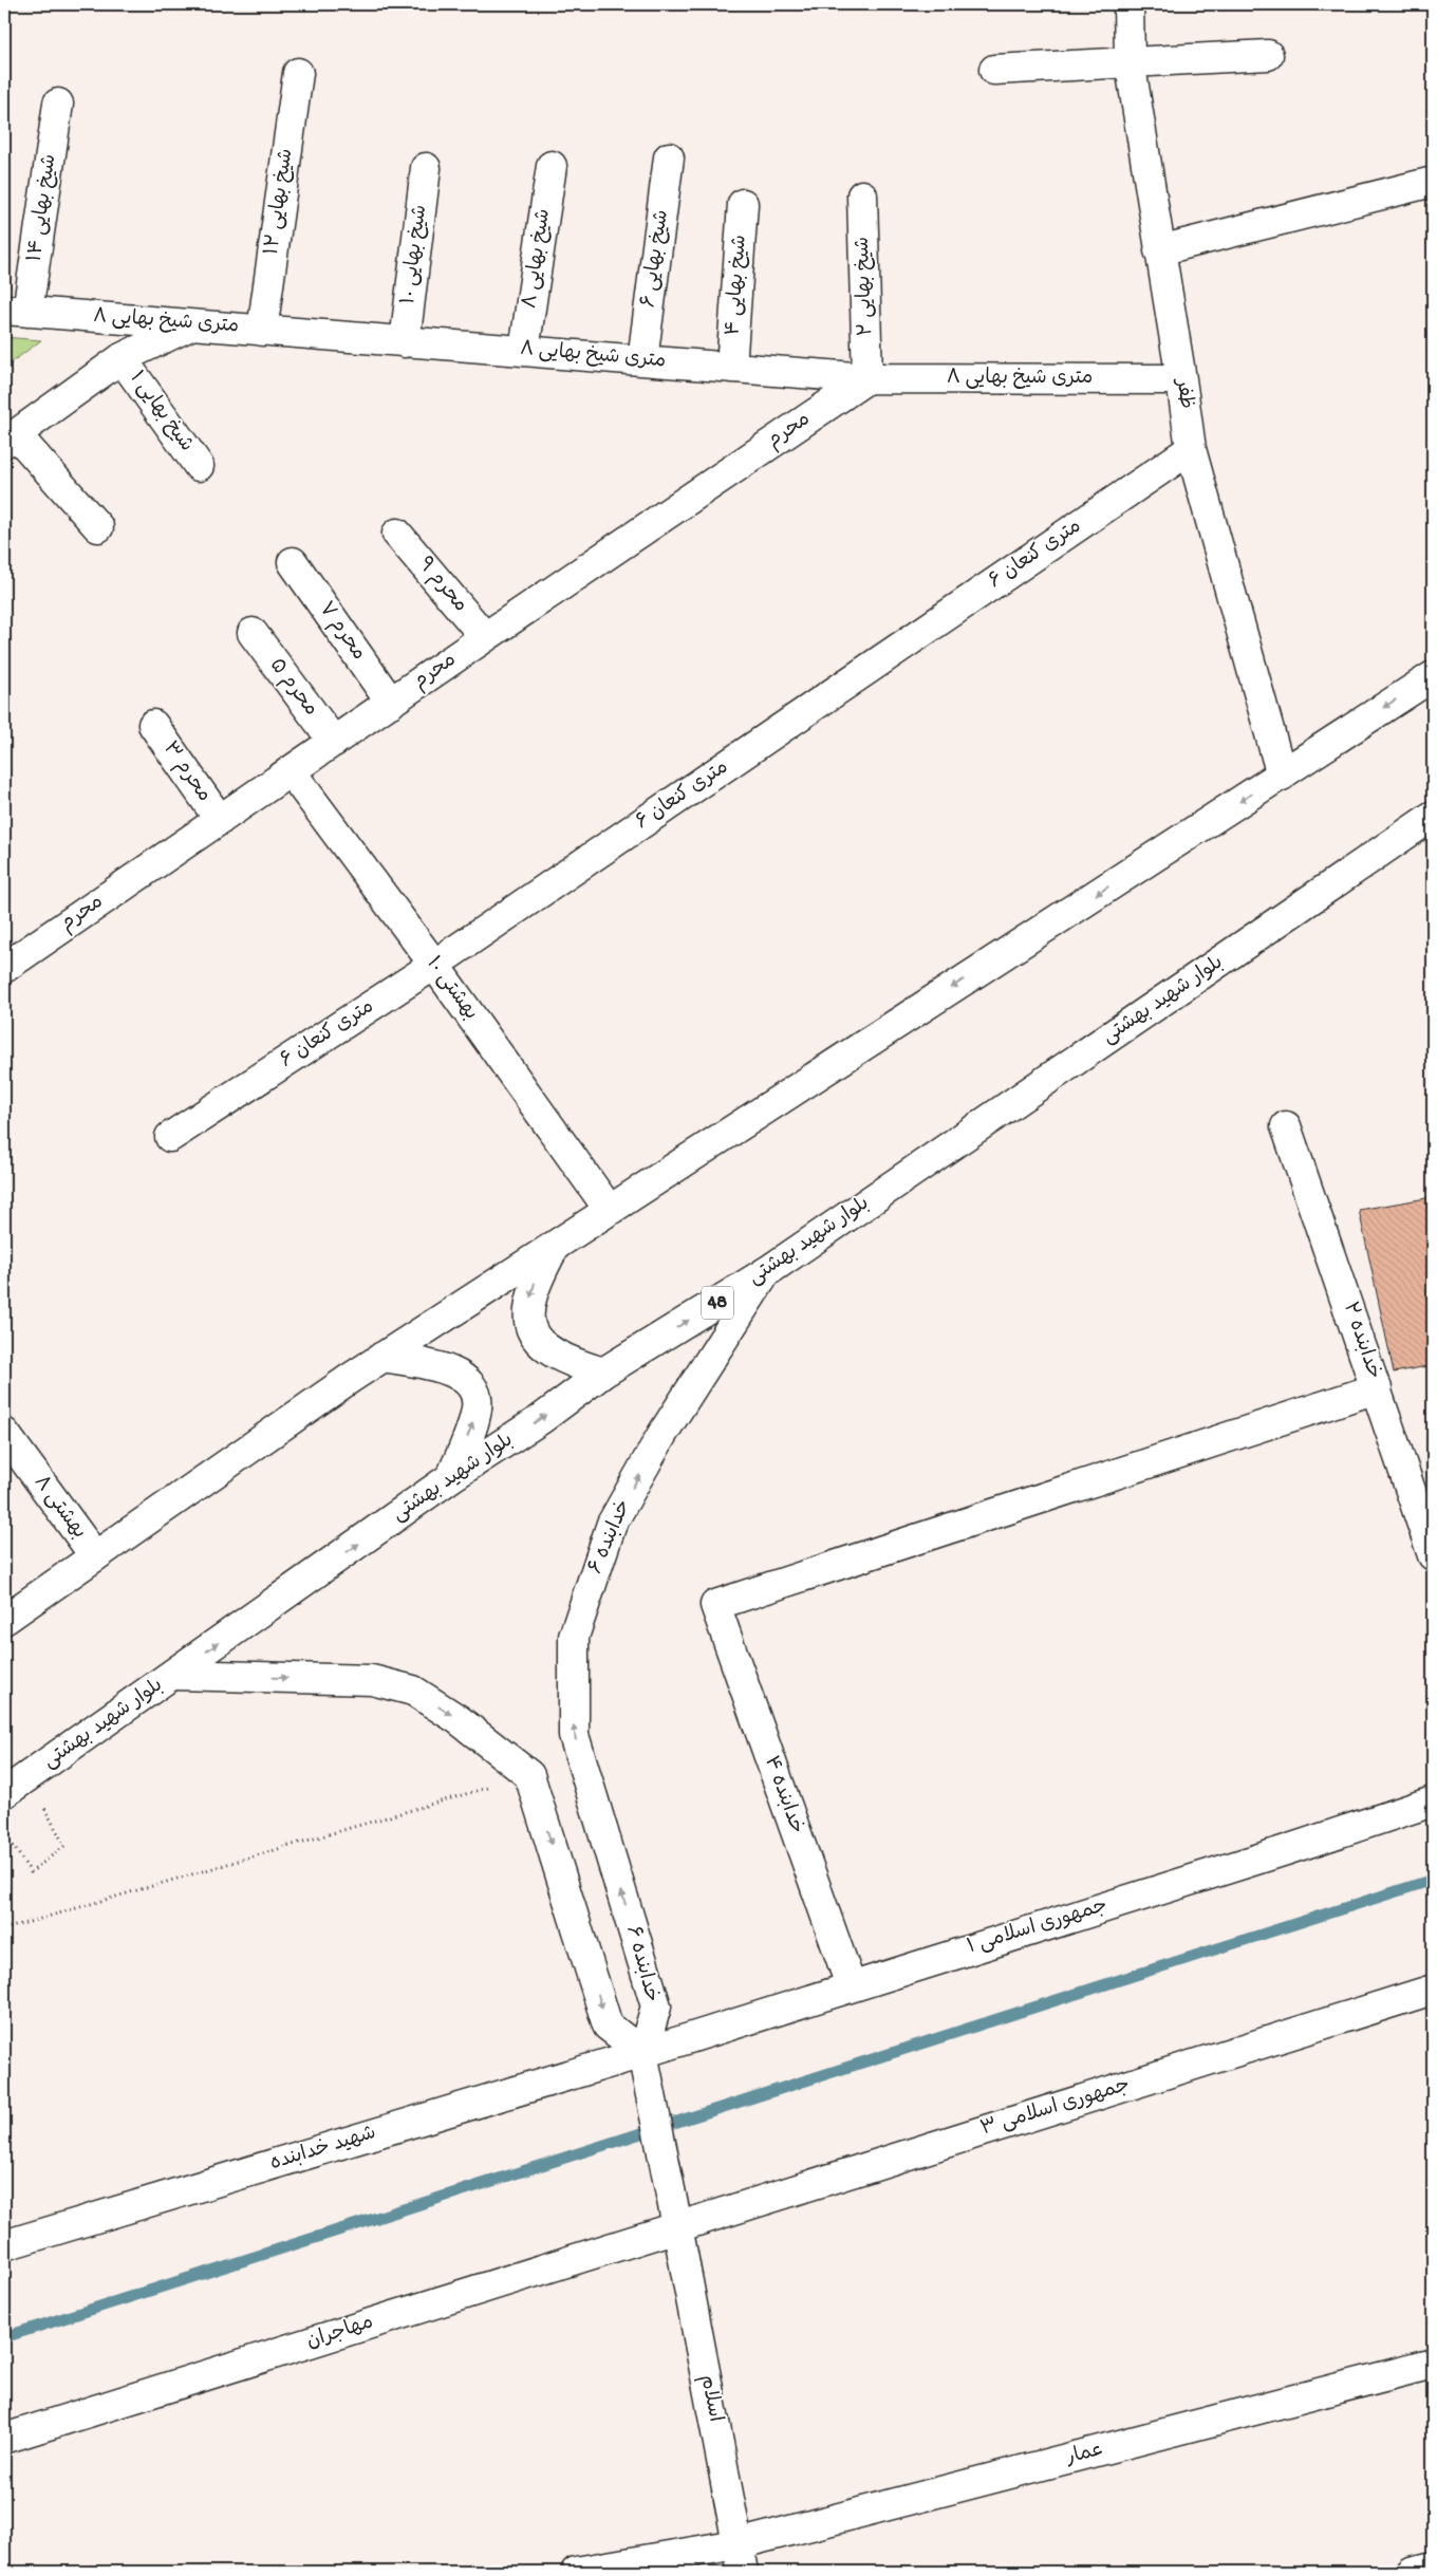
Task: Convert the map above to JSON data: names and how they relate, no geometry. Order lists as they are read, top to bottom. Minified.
{"streets":{"street":["شیخ بهایی ۱۲","شیخ بهایی ۱۴","شیخ بهایی ۱۰","شیخ بهایی ۸","شیخ بهایی ۶","شیخ بهایی ۴","شیخ بهایی ۲","۸ متری شیخ بهایی","ظفر","شیخ بهایی ۱","محرم","۶ متری کنعان","محرم ۹","محرم ۷","محرم ۵","محرم ۳","بهشتی ۱۰","بلوار شهید بهشتی","48","خدابنده ۲","بهشتی ۸","خدابنده ۶","خدابنده ۴","جمهوری اسلامی ۱","جمهوری اسلامی ۳","شهید خدابنده","مهاجران","اسلام","عمار"]},"crossings":[["شیخ بهایی ۱۲","۸ متری شیخ بهایی"],["شیخ بهایی ۱۴","۸ متری شیخ بهایی"],["شیخ بهایی ۱۰","۸ متری شیخ بهایی"],["شیخ بهایی ۸","۸ متری شیخ بهایی"],["شیخ بهایی ۶","۸ متری شیخ بهایی"],["شیخ بهایی ۴","۸ متری شیخ بهایی"],["شیخ بهایی ۲","۸ متری شیخ بهایی"],["شیخ بهایی ۲","محرم"],["۸ متری شیخ بهایی","ظفر"],["۸ متری شیخ بهایی","محرم"],["ظفر","۶ متری کنعان"],["محرم","محرم ۹"],["محرم","محرم ۷"],["محرم","محرم ۵"],["محرم","محرم ۳"],["محرم","بهشتی ۱۰"],["۶ متری کنعان","بهشتی ۱۰"],["بلوار شهید بهشتی","خدابنده ۶"],["خدابنده ۲","خدابنده ۴"],["خدابنده ۶","جمهوری اسلامی ۱"],["خدابنده ۶","شهید خدابنده"],["خدابنده ۶","اسلام"],["خدابنده ۴","جمهوری اسلامی ۱"],["جمهوری اسلامی ۱","شهید خدابنده"],["جمهوری اسلامی ۱","اسلام"],["جمهوری اسلامی ۳","مهاجران"],["جمهوری اسلامی ۳","اسلام"],["شهید خدابنده","اسلام"],["مهاجران","اسلام"],["اسلام","عمار"]],"one_way":["خدابنده ۶"]}
